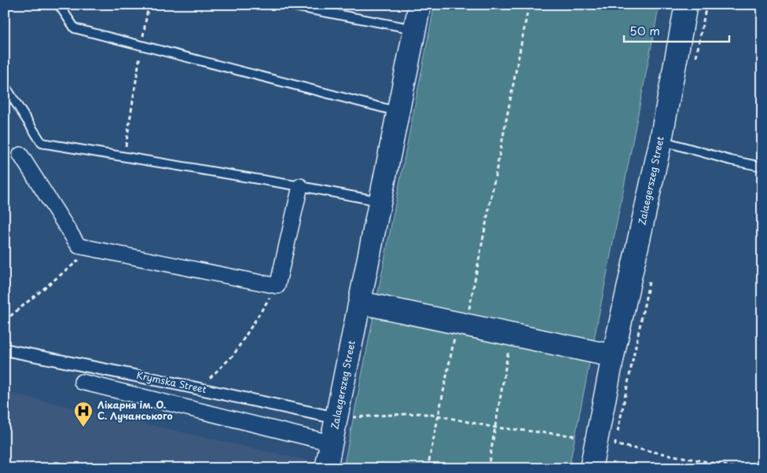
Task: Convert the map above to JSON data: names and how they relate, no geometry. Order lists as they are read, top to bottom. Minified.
{"streets":{"main road":["Zalaegerszeg Street"],"street":["Krymska Street"]},"crossings":[["Zalaegerszeg Street","Krymska Street"]],"places":{"hospital":["Лікарня ім. О. С. Лучанського"]},"scale_bar":"50 m"}
